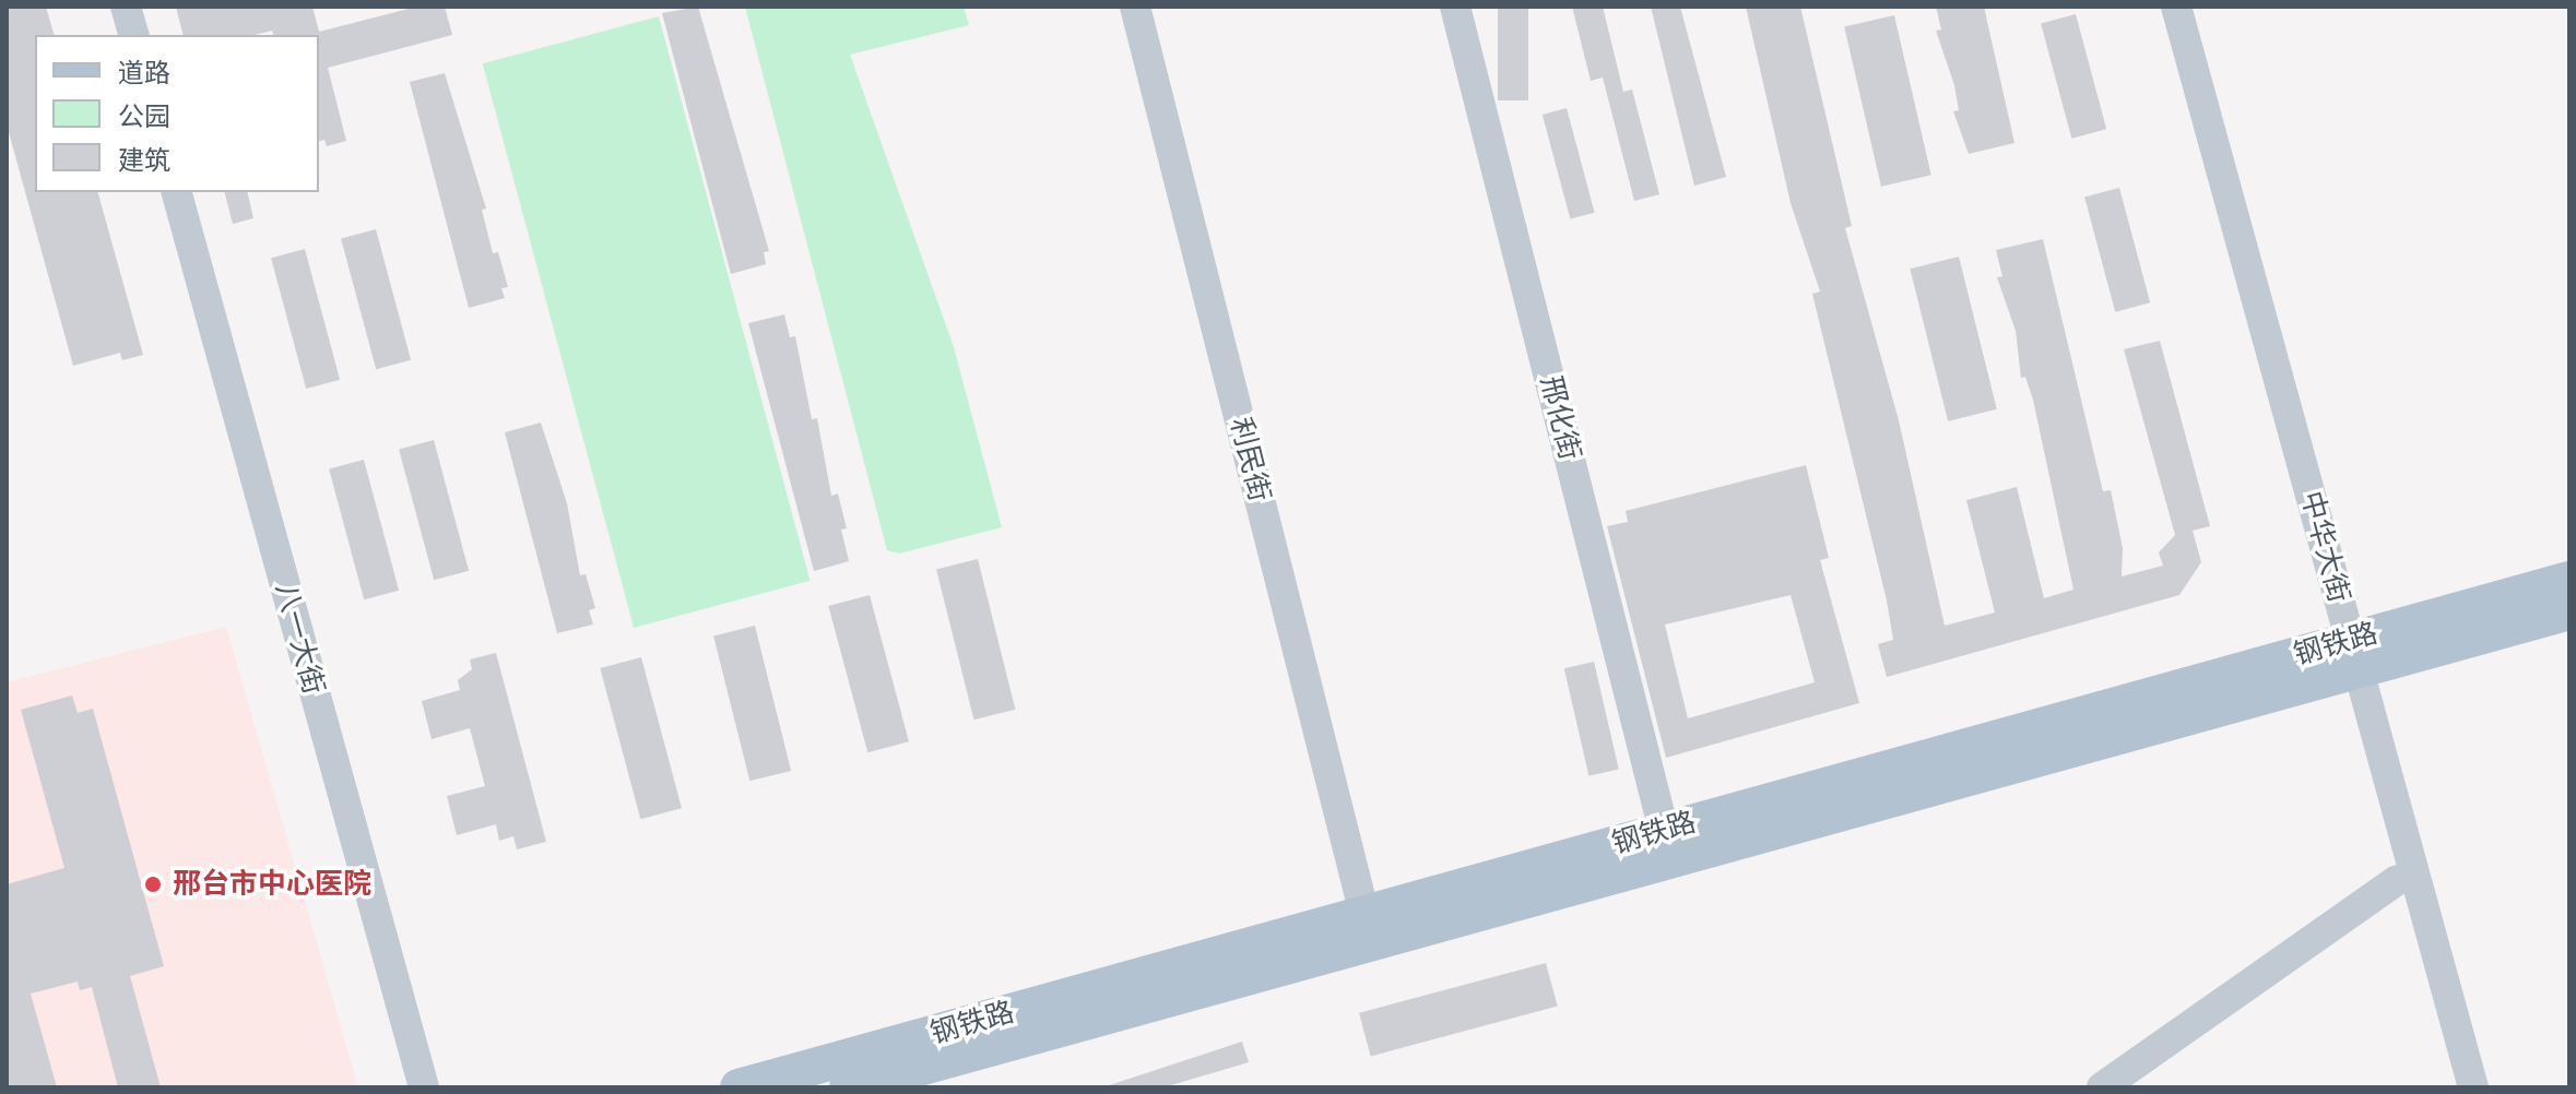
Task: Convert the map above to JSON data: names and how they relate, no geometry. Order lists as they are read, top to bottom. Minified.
{"streets":{"main road":["钢铁路"],"street":["邢化街","利民街","中华大街","八一大街"]},"crossings":[["邢化街","钢铁路"],["利民街","钢铁路"],["中华大街","钢铁路"]],"places":["邢台市中心医院"],"legend":["道路","公园","建筑"]}
